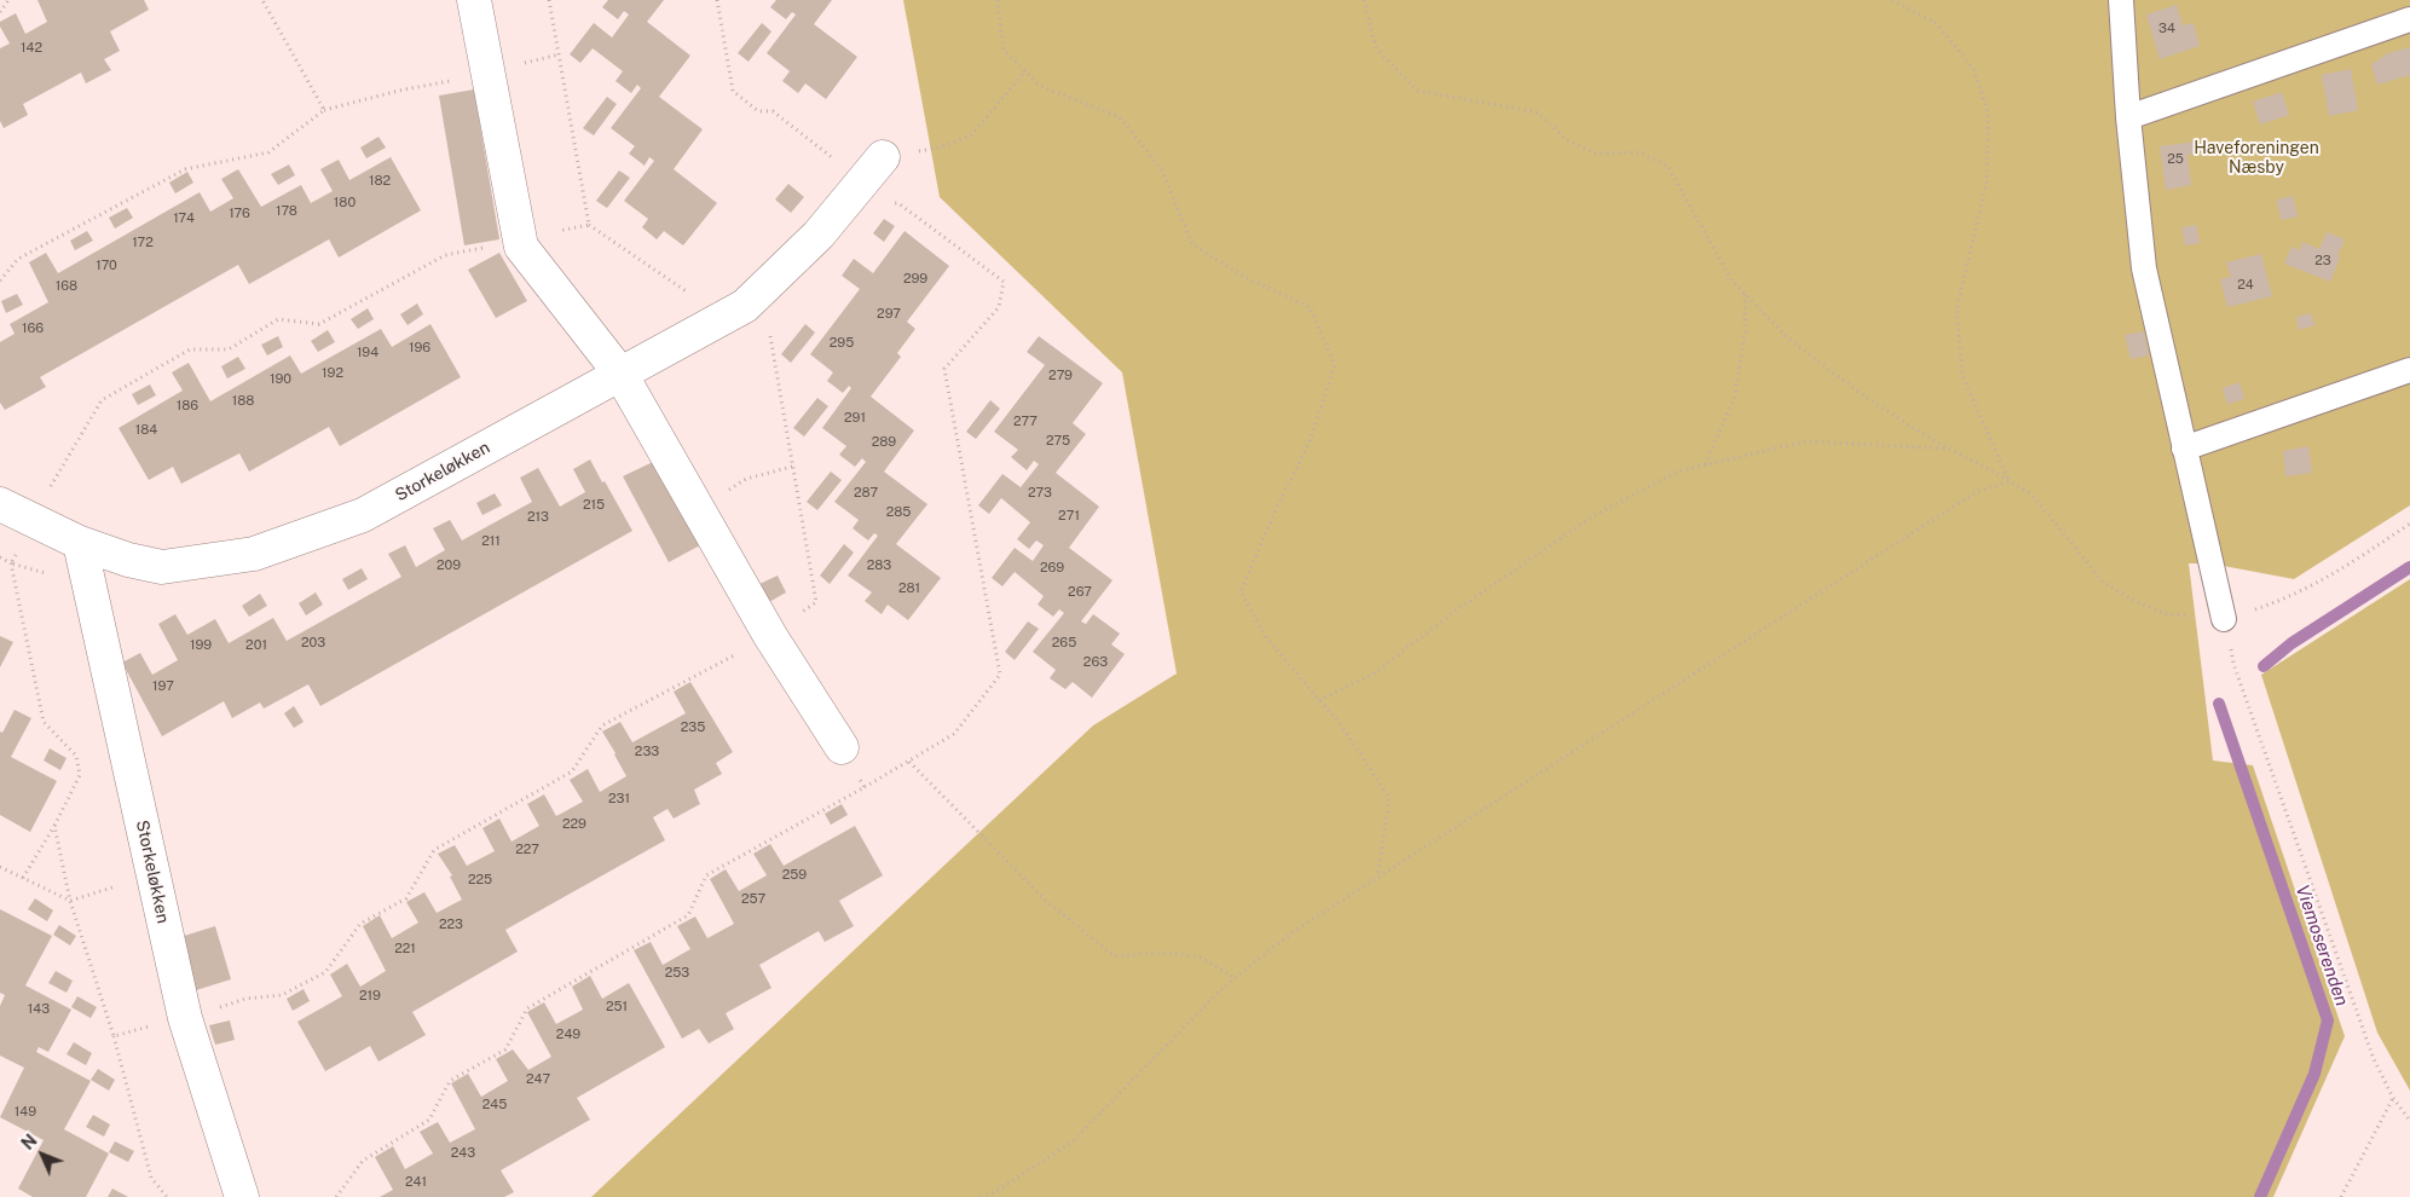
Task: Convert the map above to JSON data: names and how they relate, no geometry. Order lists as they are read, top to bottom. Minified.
{"streets":{"street":["Storkeløkken"]},"water":["Viemoserenden"],"parks":["Haveforeningen Næsby"],"house_numbers":["34","142","25","182","180","178","176","174","172","23","170","299","24","168","297","166","295","196","194","192","279","190","188","186","291","277","184","275","289","287","273","215","285","271","213","211","209","283","269","281","267","203","265","199","201","263","197","235","233","231","229","227","259","225","257","223","221","253","219","251","143","249","247","245","149","243","241"],"north":"top left"}
